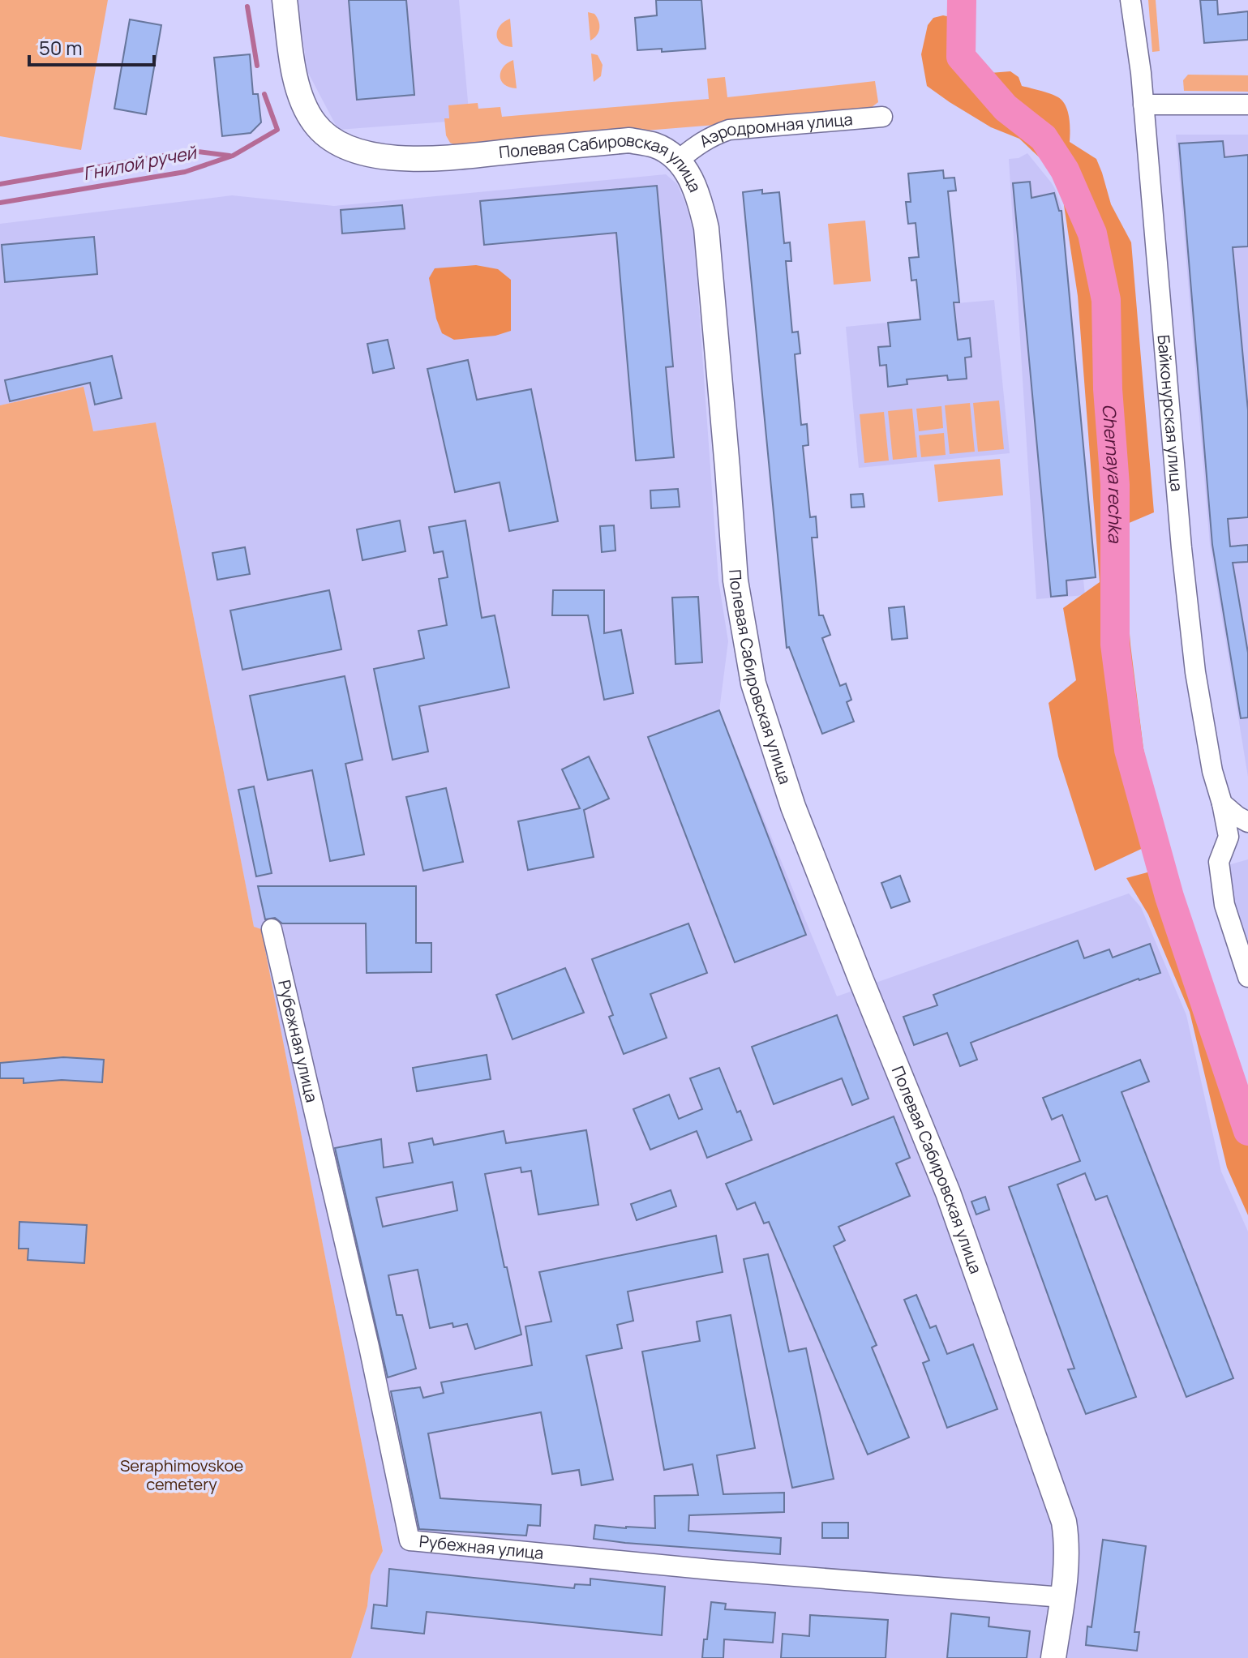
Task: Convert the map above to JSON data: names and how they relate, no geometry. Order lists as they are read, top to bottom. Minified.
{"streets":{"street":["Аэродромная улица","Полевая Сабировская улица","Байконурская улица","Рубежная улица"]},"crossings":[["Аэродромная улица","Полевая Сабировская улица"],["Полевая Сабировская улица","Рубежная улица"]],"water":["Гнилой ручей","Chernaya rechka"],"parks":["Seraphimovskoe cemetery"],"scale_bar":"50 m"}
